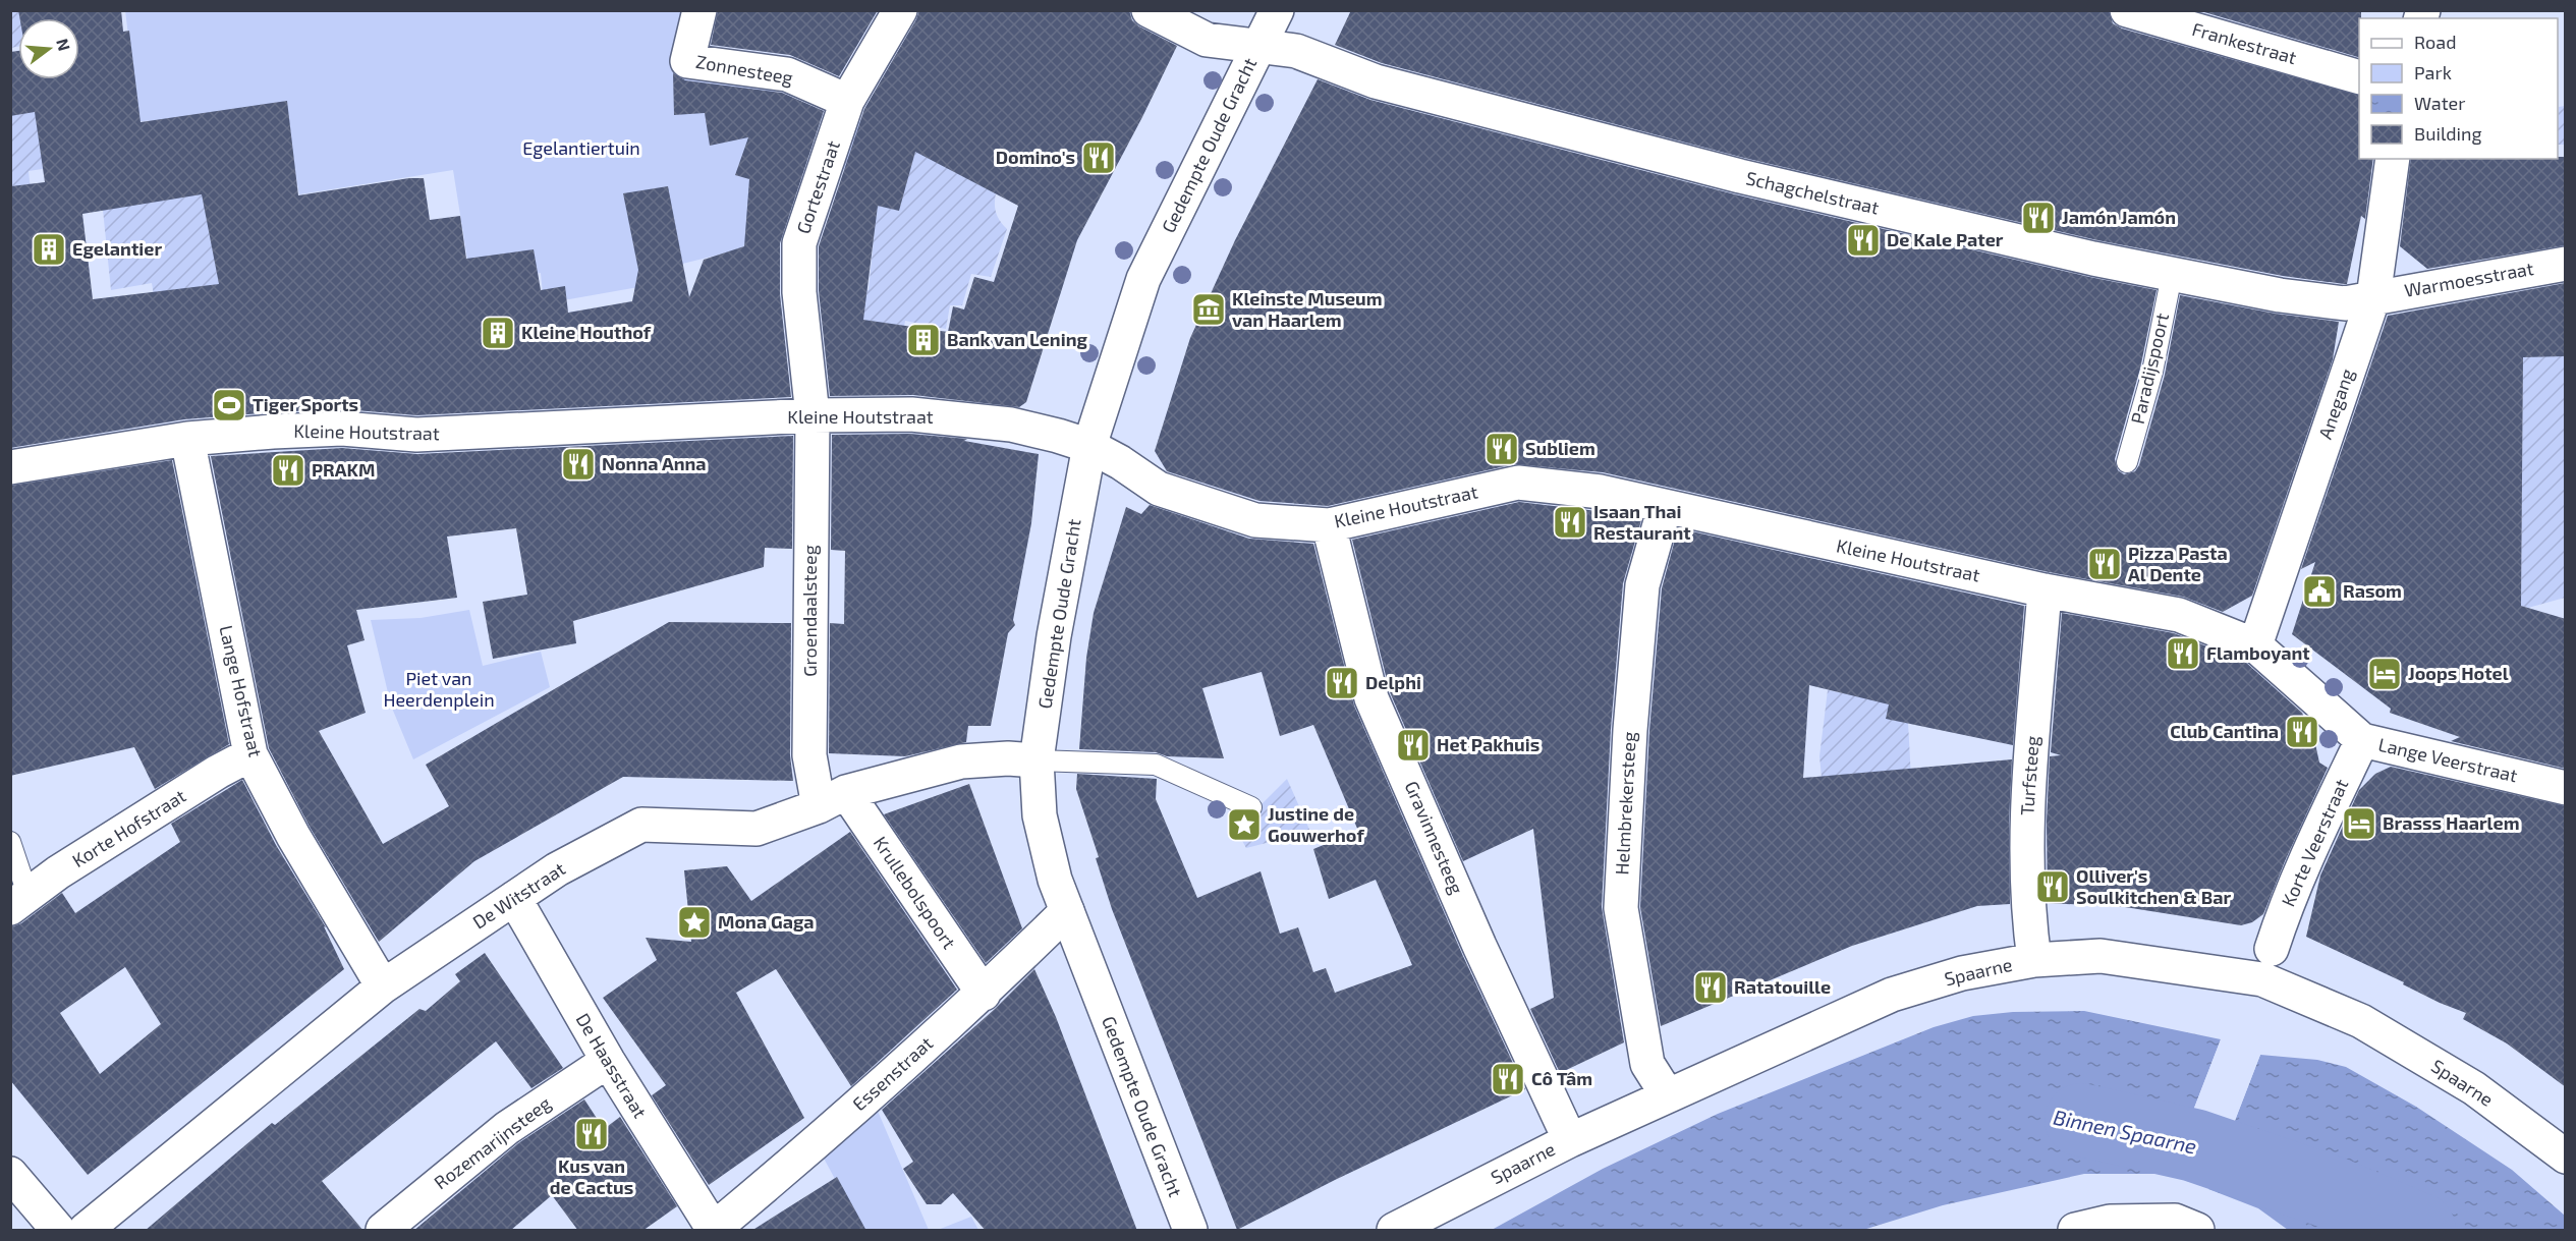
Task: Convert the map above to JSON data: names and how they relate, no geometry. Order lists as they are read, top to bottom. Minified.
{"streets":{"street":["Frankestraat","Zonnesteeg","Gedempte Oude Gracht","Gortestraat","Schagchelstraat","Warmoesstraat","Anegang","Kleine Houtstraat","Groendaalsteeg","Lange Hofstraat","Lange Veerstraat","Turfsteeg","Helmbrekersteeg","Korte Hofstraat","Gravinnesteeg","Korte Veerstraat","Krullebolspoort","De Witstraat","Spaarne","De Haasstraat","Essenstraat","Rozemarijnsteeg"],"lane":["Paradijspoort"]},"crossings":[["Zonnesteeg","Gortestraat"],["Gedempte Oude Gracht","Schagchelstraat"],["Gedempte Oude Gracht","Kleine Houtstraat"],["Gedempte Oude Gracht","De Witstraat"],["Gedempte Oude Gracht","Essenstraat"],["Gortestraat","Kleine Houtstraat"],["Gortestraat","Groendaalsteeg"],["Schagchelstraat","Warmoesstraat"],["Schagchelstraat","Paradijspoort"],["Schagchelstraat","Anegang"],["Warmoesstraat","Anegang"],["Anegang","Kleine Houtstraat"],["Anegang","Lange Veerstraat"],["Kleine Houtstraat","Groendaalsteeg"],["Kleine Houtstraat","Lange Hofstraat"],["Kleine Houtstraat","Lange Veerstraat"],["Kleine Houtstraat","Turfsteeg"],["Kleine Houtstraat","Helmbrekersteeg"],["Kleine Houtstraat","Gravinnesteeg"],["Groendaalsteeg","Krullebolspoort"],["Groendaalsteeg","De Witstraat"],["Lange Hofstraat","Korte Hofstraat"],["Lange Hofstraat","De Witstraat"],["Lange Veerstraat","Korte Veerstraat"],["Turfsteeg","Spaarne"],["Helmbrekersteeg","Spaarne"],["Gravinnesteeg","Spaarne"],["Krullebolspoort","De Witstraat"],["Krullebolspoort","Essenstraat"],["De Witstraat","De Haasstraat"],["De Haasstraat","Essenstraat"],["De Haasstraat","Rozemarijnsteeg"]],"water":["Binnen Spaarne"],"parks":["Egelantiertuin","Piet van Heerdenplein"],"places":{"restaurant":["Domino's","Jamón Jamón","De Kale Pater","Subliem","Nonna Anna","PRAKM","Isaan Thai Restaurant","Pizza Pasta Al Dente","Flamboyant","Delphi","Club Cantina","Het Pakhuis","Olliver's Soulkitchen & Bar","Ratatouille","Cô Tâm","Kus van de Cactus"],"building":["Egelantier","Kleine Houthof","Bank van Lening"],"museum":["Kleinste Museum van Haarlem"],"sports":["Tiger Sports"],"public building":["Rasom"],"hotel":["Joops Hotel","Brasss Haarlem"],"place":["Justine de Gouwerhof","Mona Gaga"]},"legend":["Road","Park","Water","Building"],"north":"right"}
